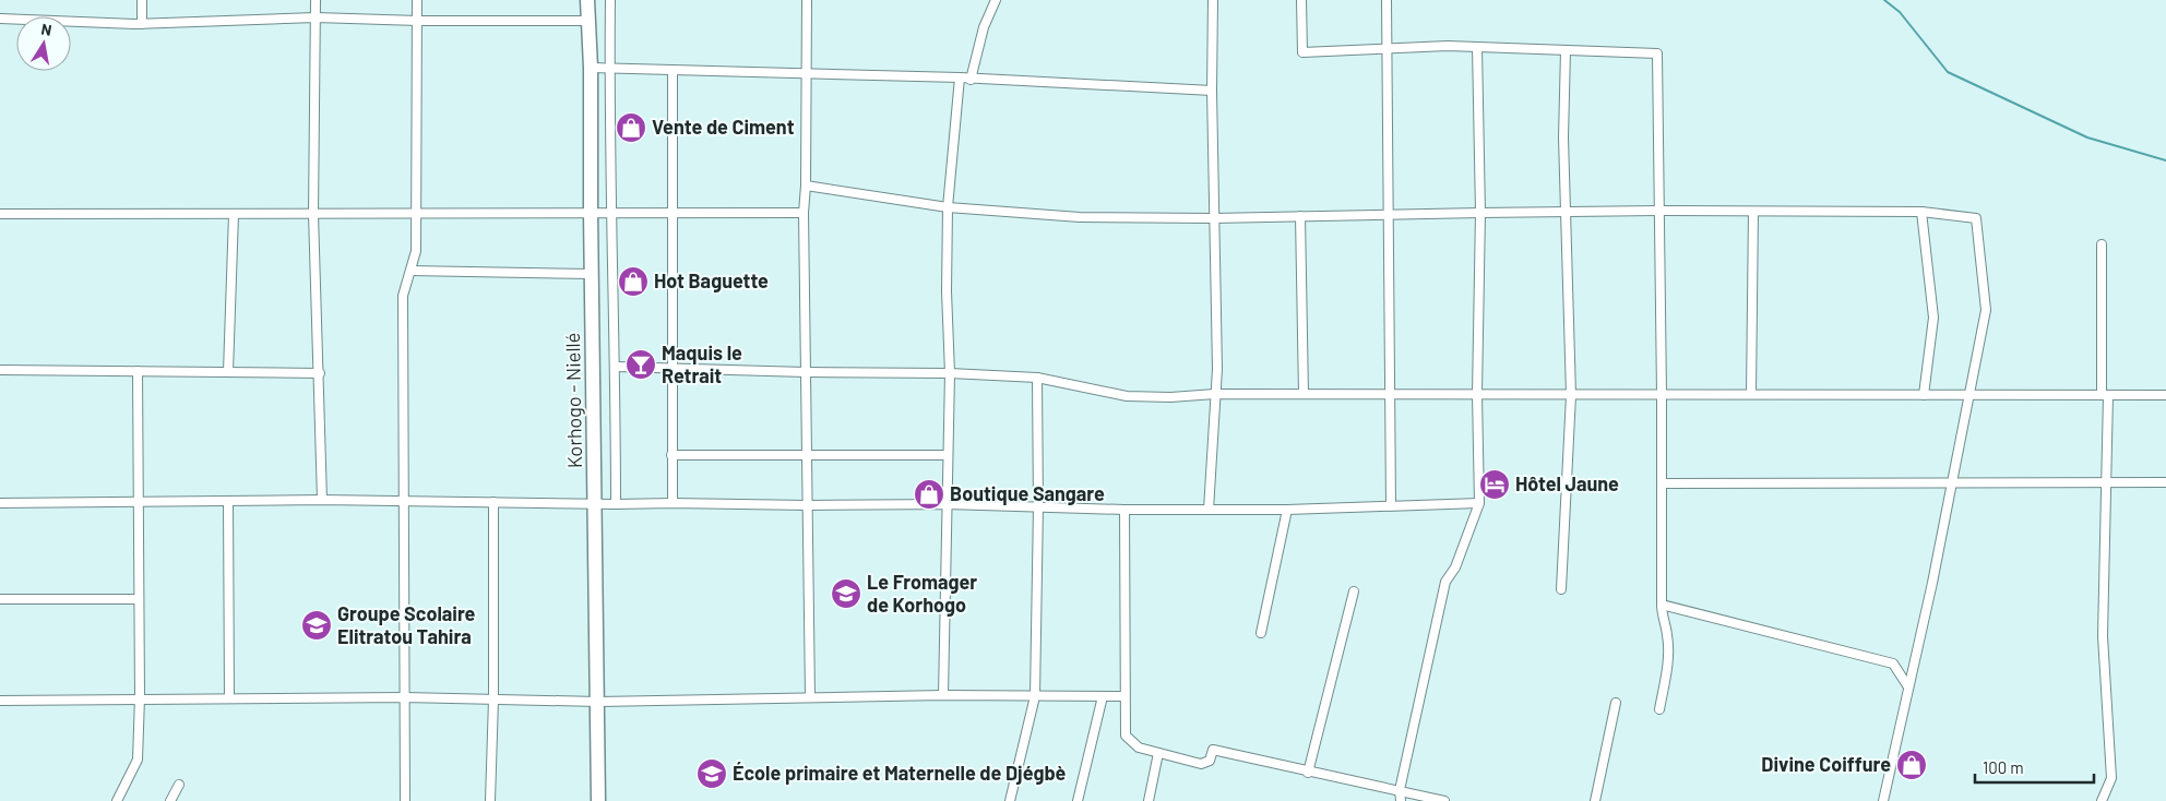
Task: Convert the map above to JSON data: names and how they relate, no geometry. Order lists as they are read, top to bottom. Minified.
{"streets":{"main road":["Korhogo - Niellé"]},"places":{"shop":["Vente de Ciment","Hot Baguette","Boutique Sangare","Divine Coiffure"],"bar":["Maquis le Retrait"],"hotel":["Hôtel Jaune"],"school or university":["Le Fromager de Korhogo","Groupe Scolaire Elitratou Tahira","École primaire et Maternelle de Djégbè"]},"scale_bar":"100 m","north":"top"}
